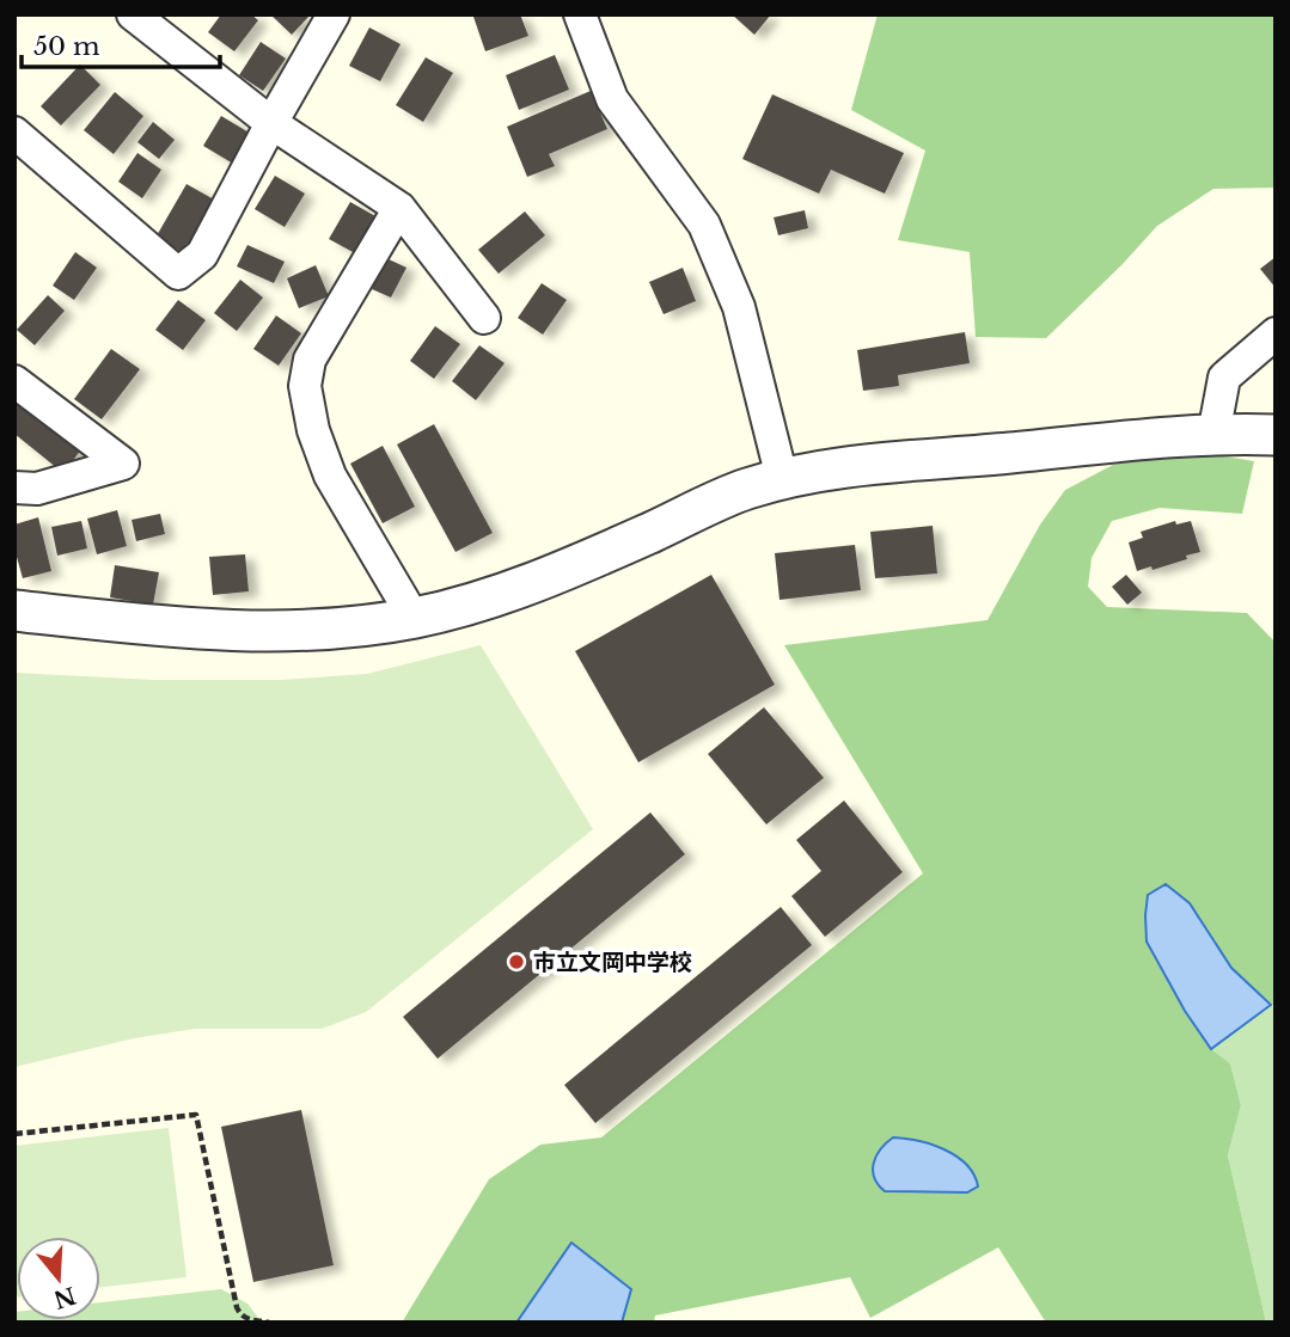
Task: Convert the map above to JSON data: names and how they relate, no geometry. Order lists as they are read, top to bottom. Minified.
{"places":["市立文岡中学校"],"scale_bar":"50 m","north":"bottom"}
